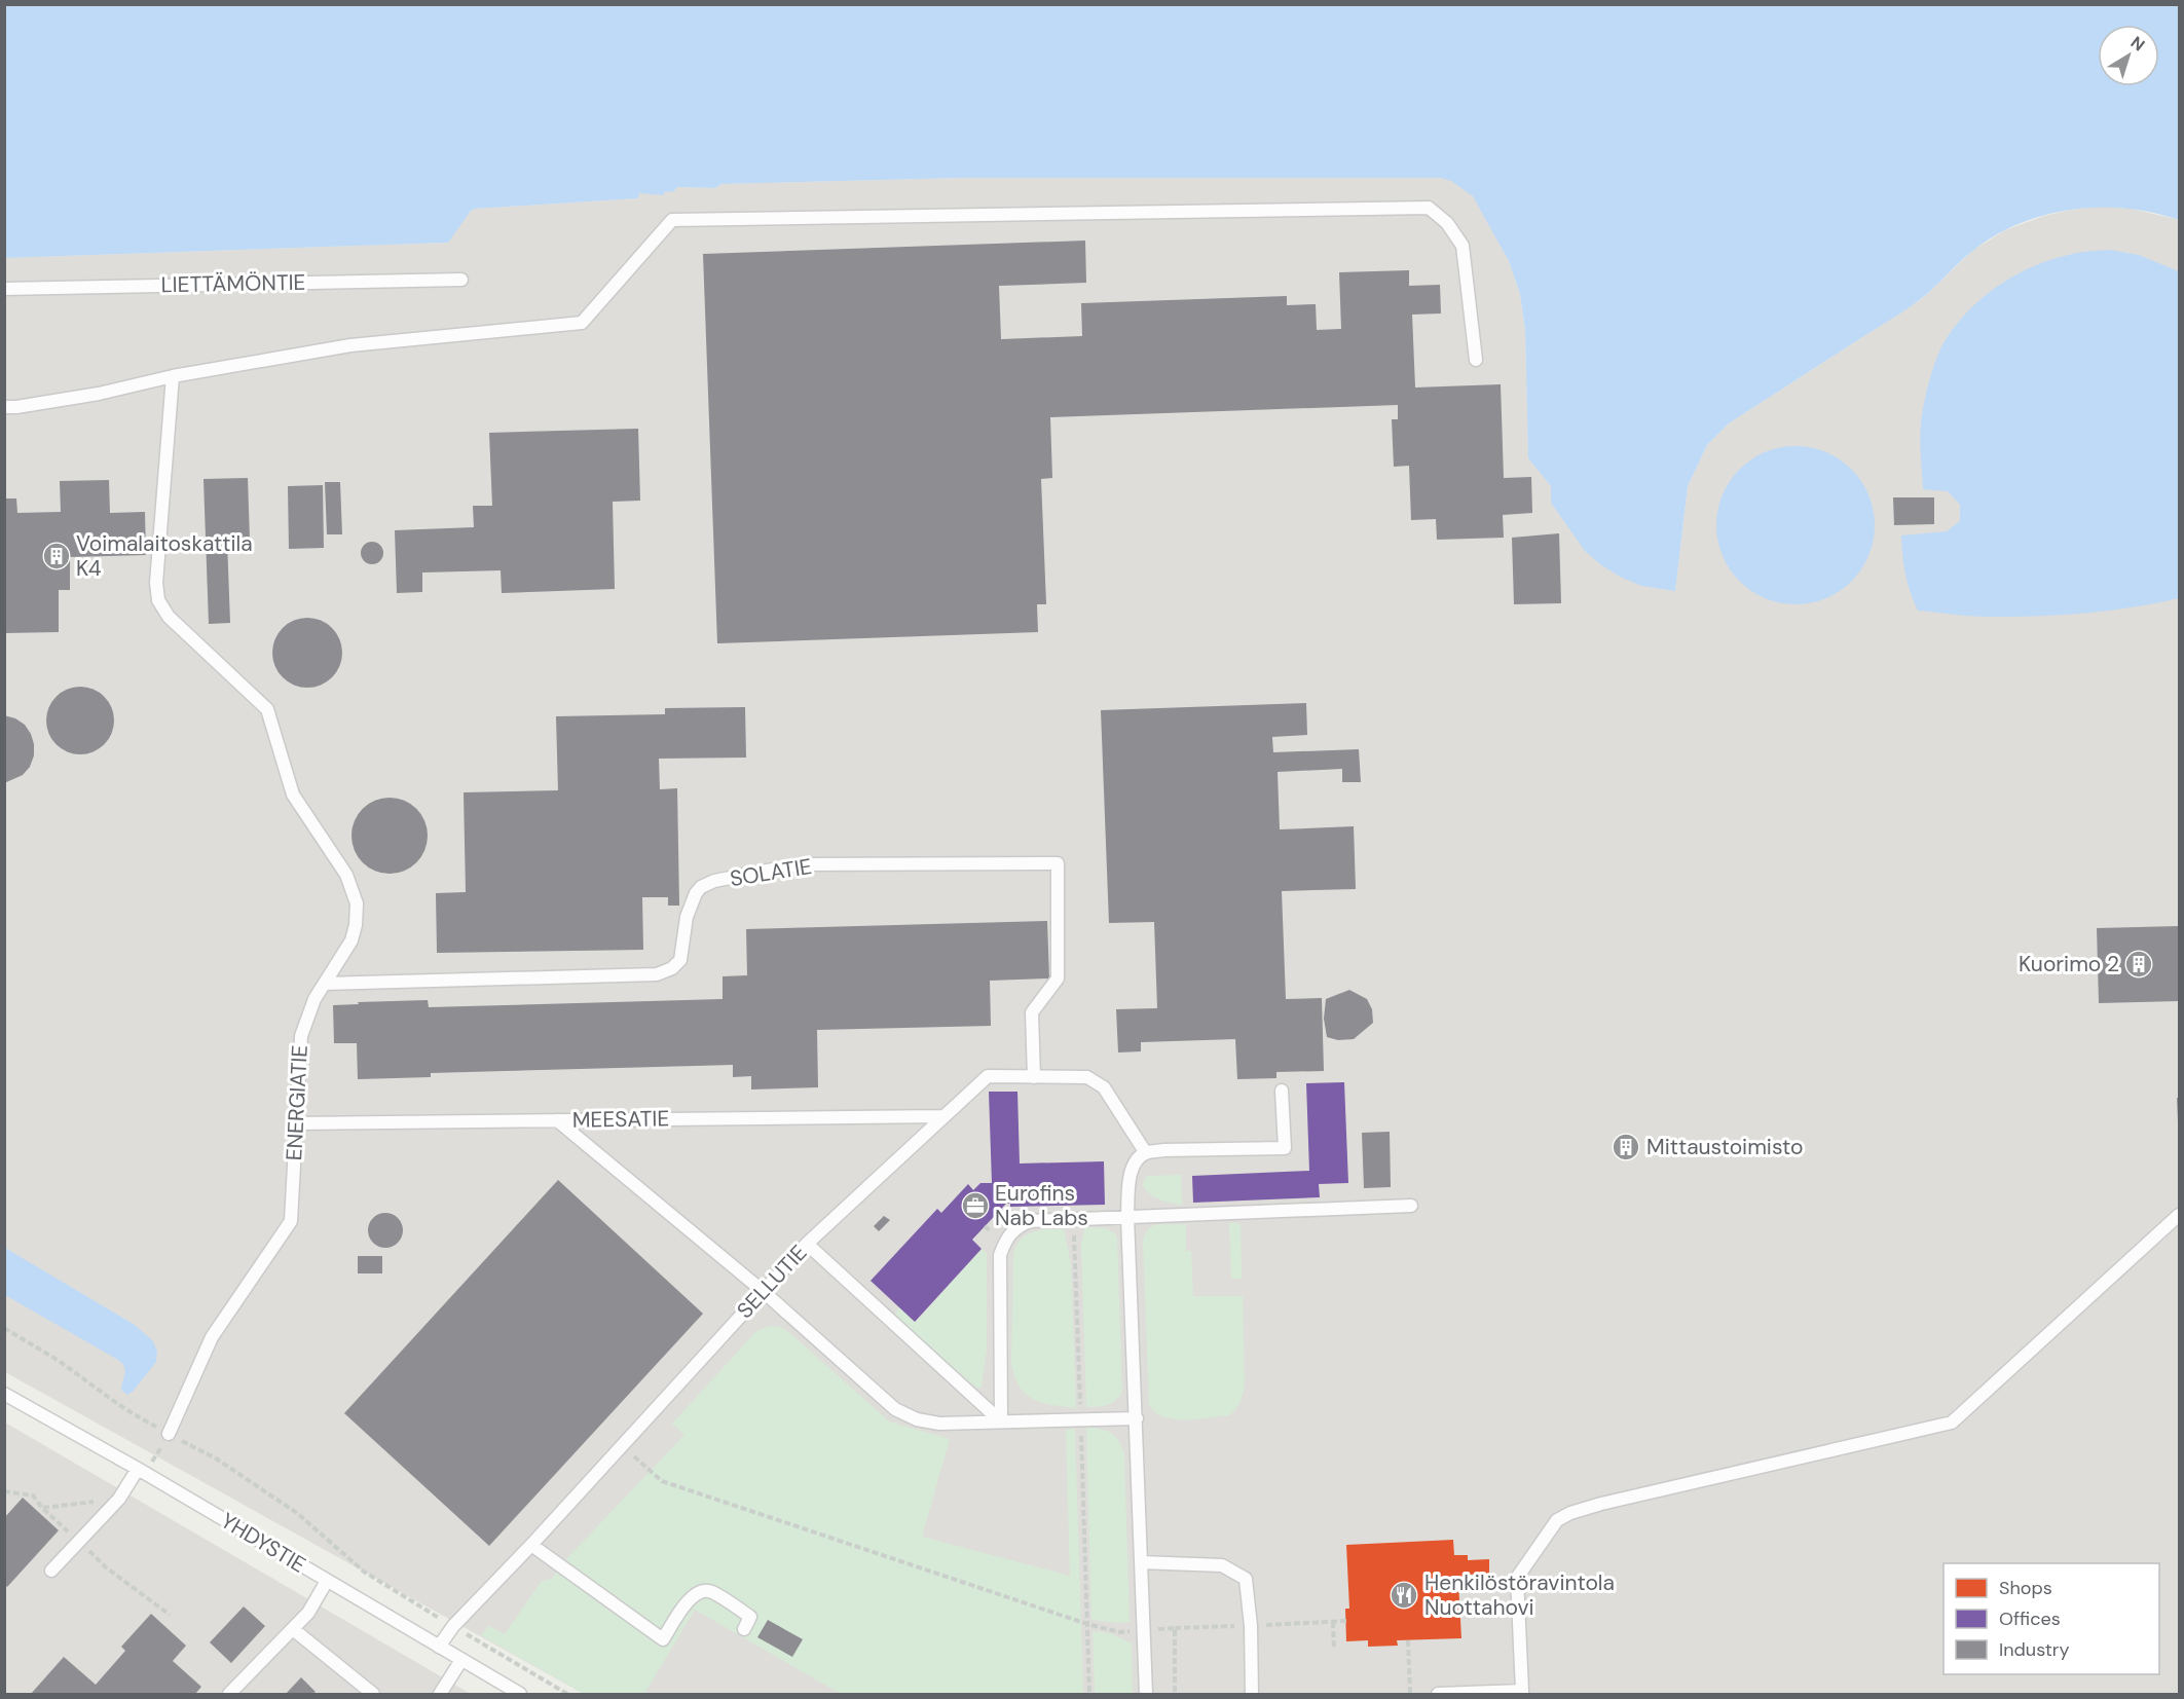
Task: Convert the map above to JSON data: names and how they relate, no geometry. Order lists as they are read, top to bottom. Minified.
{"streets":{"lane":["LIETTÄMÖNTIE","SOLATIE","ENERGIATIE","MEESATIE","SELLUTIE","YHDYSTIE"]},"crossings":[["SOLATIE","ENERGIATIE"],["SOLATIE","SELLUTIE"],["ENERGIATIE","MEESATIE"],["MEESATIE","SELLUTIE"],["SELLUTIE","YHDYSTIE"]],"places":{"building":["Voimalaitoskattila K4","Kuorimo 2","Mittaustoimisto"],"office":["Eurofins Nab Labs"],"restaurant":["Henkilöstöravintola Nuottahovi"]},"legend":["Shops","Offices","Industry"],"north":"top right"}
